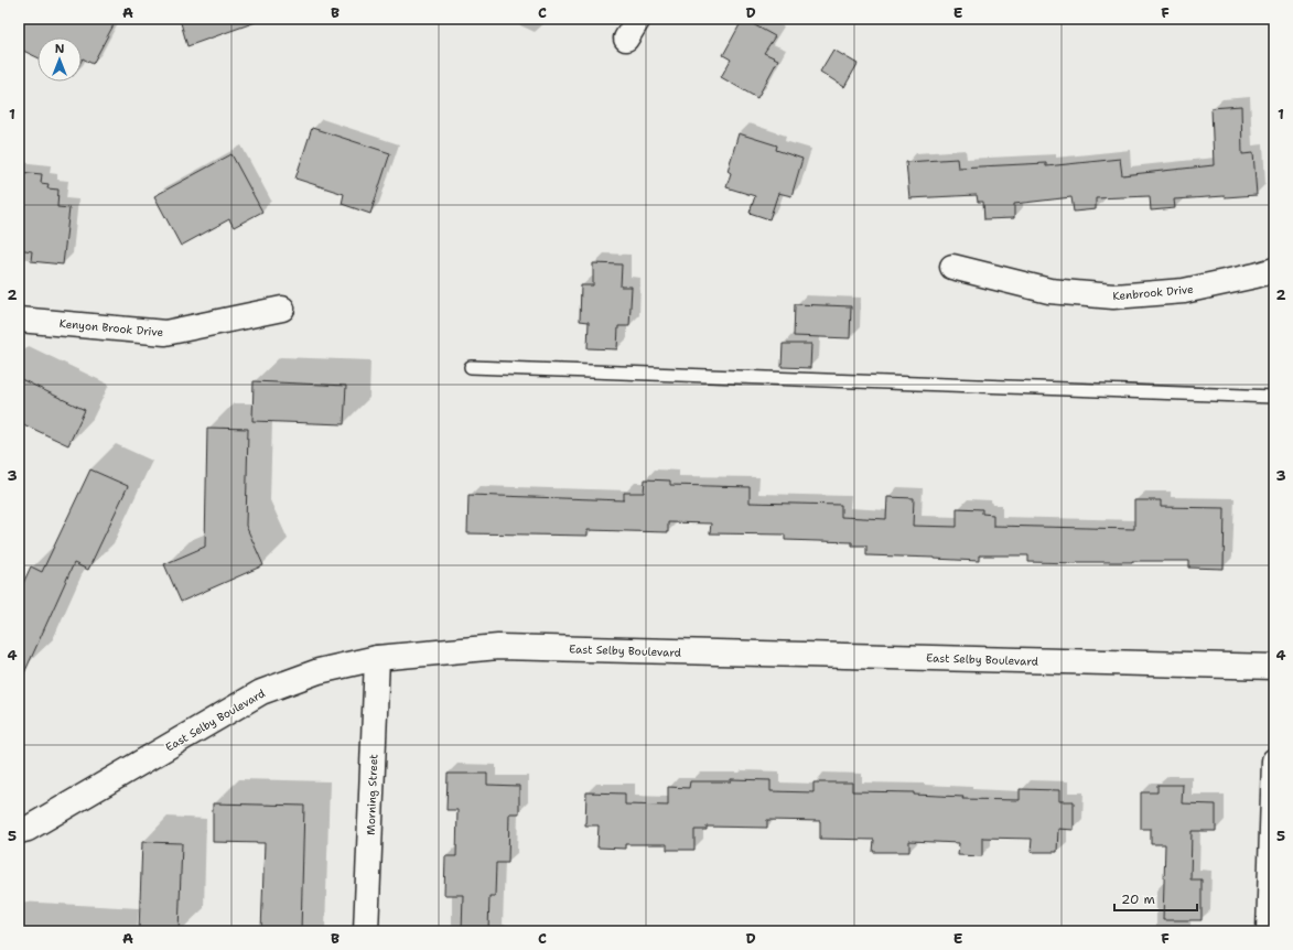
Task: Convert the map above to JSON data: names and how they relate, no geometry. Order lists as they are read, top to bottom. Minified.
{"streets":{"street":["Kenbrook Drive","Kenyon Brook Drive","East Selby Boulevard","Morning Street"]},"crossings":[["East Selby Boulevard","Morning Street"]],"scale_bar":"20 m","north":"top","grid":{"columns":["A","B","C","D","E","F"],"rows":["1","2","3","4","5"]}}
